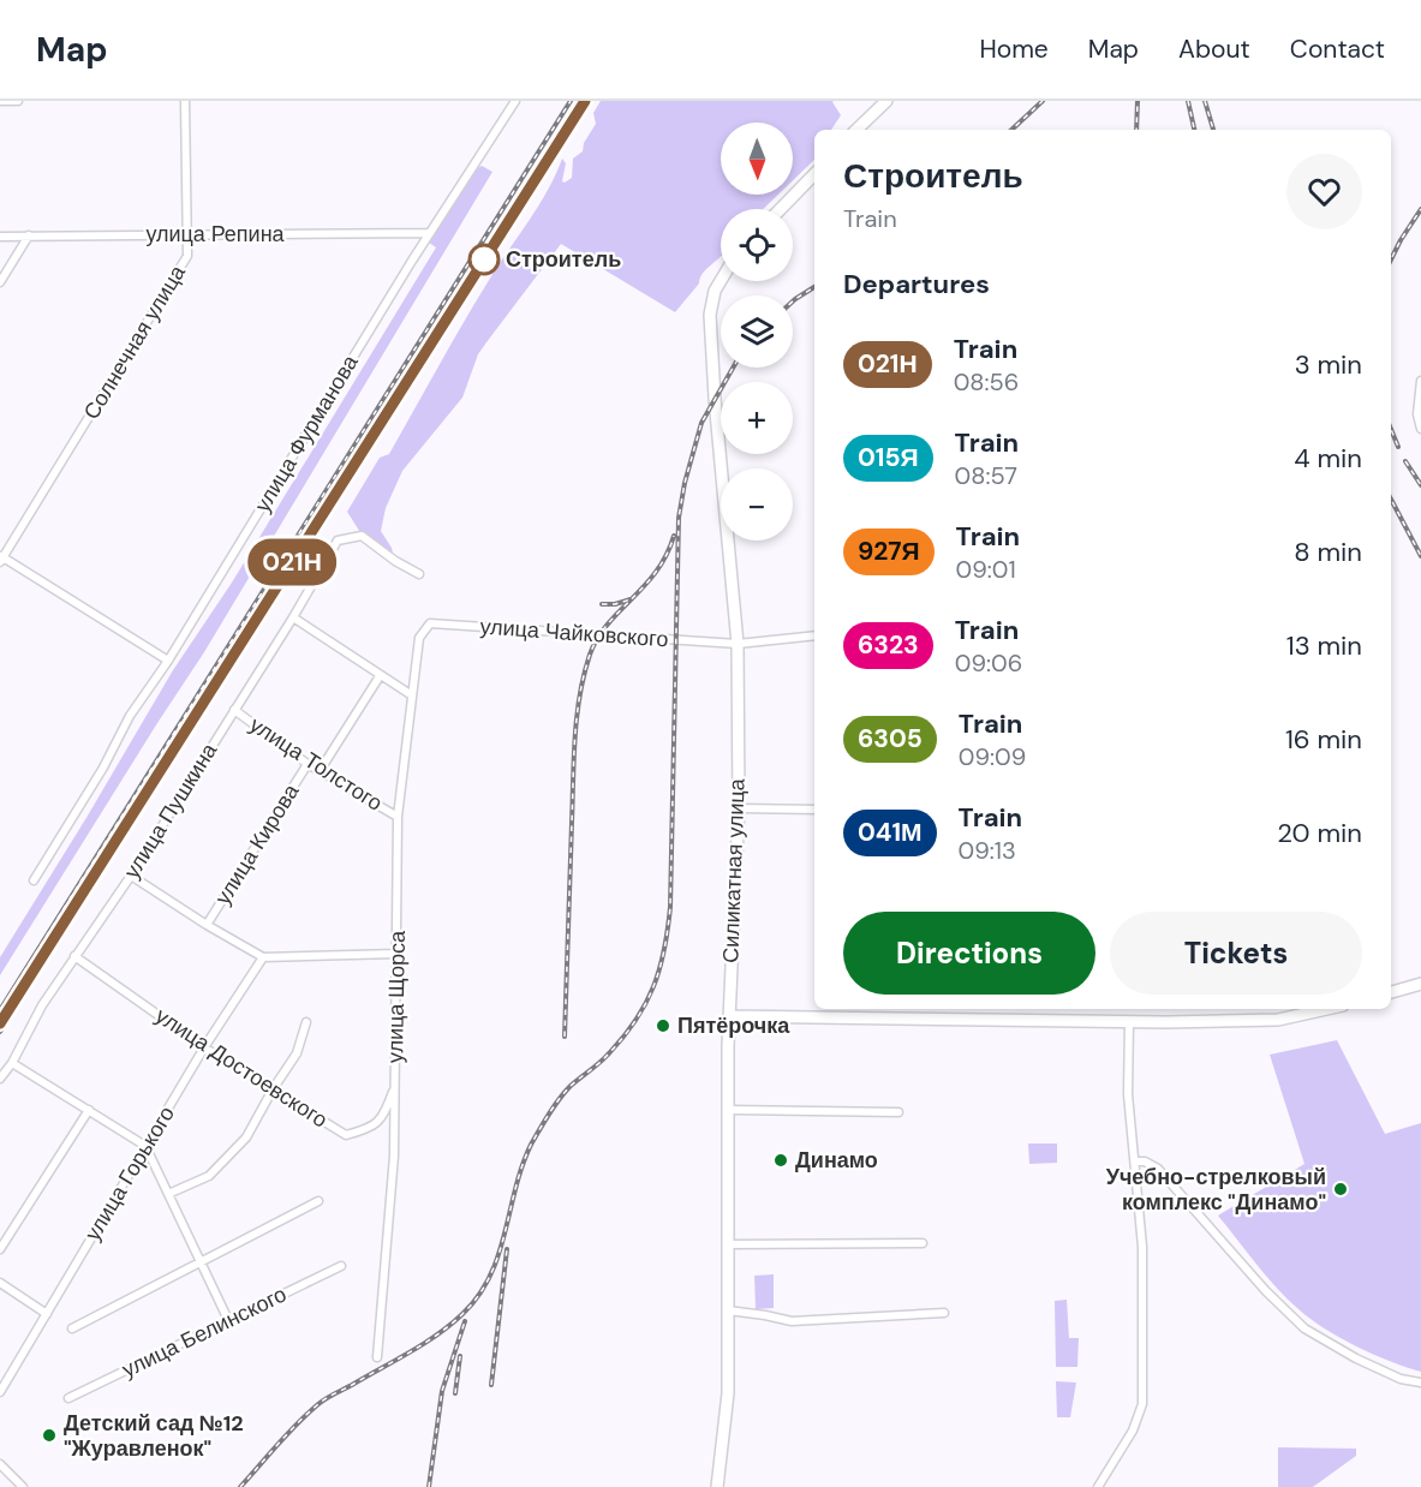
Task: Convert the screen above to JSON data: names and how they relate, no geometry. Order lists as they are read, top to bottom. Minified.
{"streets":{"street":["улица Репина","Солнечная улица","улица Фурманова","улица Чайковского","улица Толстого","улица Пушкина","улица Кирова","Силикатная улица","улица Щорса","улица Достоевского","улица Горького","улица Белинского"]},"crossings":[["улица Репина","Солнечная улица"],["улица Репина","улица Фурманова"],["улица Чайковского","Силикатная улица"],["улица Чайковского","улица Щорса"],["улица Толстого","улица Пушкина"],["улица Толстого","улица Кирова"],["улица Толстого","улица Щорса"],["улица Пушкина","улица Достоевского"],["улица Щорса","улица Достоевского"],["улица Достоевского","улица Горького"]],"places":["Строитель","Пятёрочка","Динамо","Учебно-стрелковый комплекс \"Динамо\"","Детский сад №12 \"Журавленок\""],"north":"bottom","page":{"header":"Map","nav":["Home","Map","About","Contact"],"on_map":"021Н","map_buttons":["+","−"],"heading":[["Строитель","Train"],"Departures"],"list":[{"mark":"021Н","name":"Train","note":"08:56","value":"3 min"},{"mark":"015Я","name":"Train","note":"08:57","value":"4 min"},{"mark":"927Я","name":"Train","note":"09:01","value":"8 min"},{"mark":"6323","name":"Train","note":"09:06","value":"13 min"},{"mark":"6305","name":"Train","note":"09:09","value":"16 min"},{"mark":"041М","name":"Train","note":"09:13","value":"20 min"}],"buttons":["Directions","Tickets"]}}
